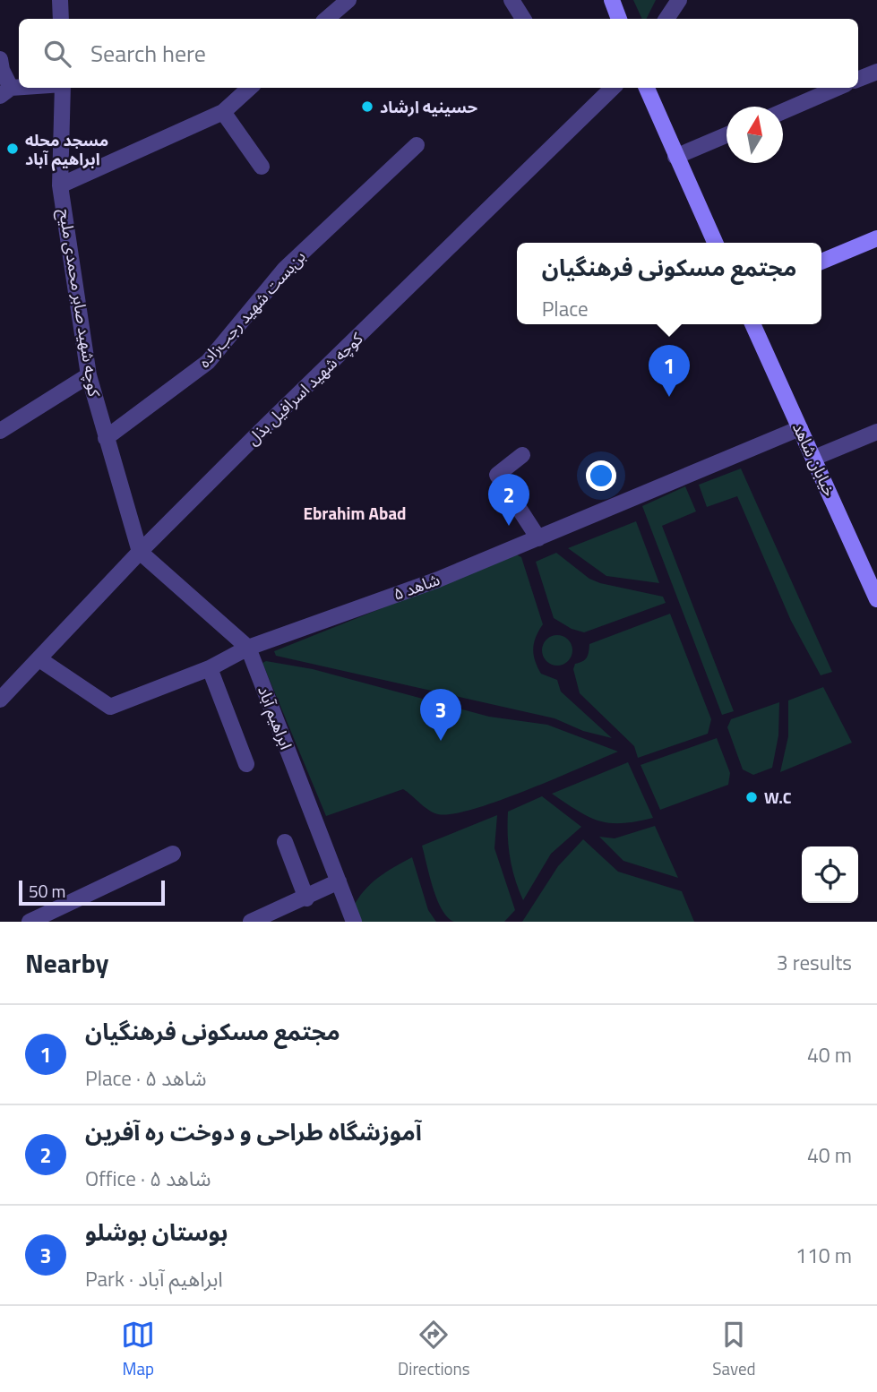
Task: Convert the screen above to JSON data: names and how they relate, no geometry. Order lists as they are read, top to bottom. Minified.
{"streets":{"main road":["خیابان شاهد"],"street":["کوچه شهید صابر محمدی ملیح","بن‌بست شهید رجب‌زاده","کوچه شهید اسرافیل بذل","شاهد ۵","ابراهیم آباد"]},"crossings":[["کوچه شهید صابر محمدی ملیح","بن‌بست شهید رجب‌زاده"],["کوچه شهید صابر محمدی ملیح","کوچه شهید اسرافیل بذل"],["کوچه شهید صابر محمدی ملیح","ابراهیم آباد"],["کوچه شهید اسرافیل بذل","شاهد ۵"],["کوچه شهید اسرافیل بذل","ابراهیم آباد"],["خیابان شاهد","شاهد ۵"],["شاهد ۵","ابراهیم آباد"]],"districts":["Ebrahim Abad"],"places":["حسینیه ارشاد","مسجد محله ابراهیم آباد","W.C"],"scale_bar":"50 m","north":"top","page":{"search":"Search here","popup":["مجتمع مسکونی فرهنگیان","Place"],"pins":["1","2","3"],"scale":"50 m","heading":["Nearby","3 results"],"list":[{"mark":"1","name":"مجتمع مسکونی فرهنگیان","note":"Place · شاهد ۵","value":"40 m"},{"mark":"2","name":"آموزشگاه طراحی و دوخت ره آفرین","note":"Office · شاهد ۵","value":"40 m"},{"mark":"3","name":"بوستان بوشلو","note":"Park · ابراهیم آباد","value":"110 m"}],"nav":["Map","Directions","Saved"]}}
